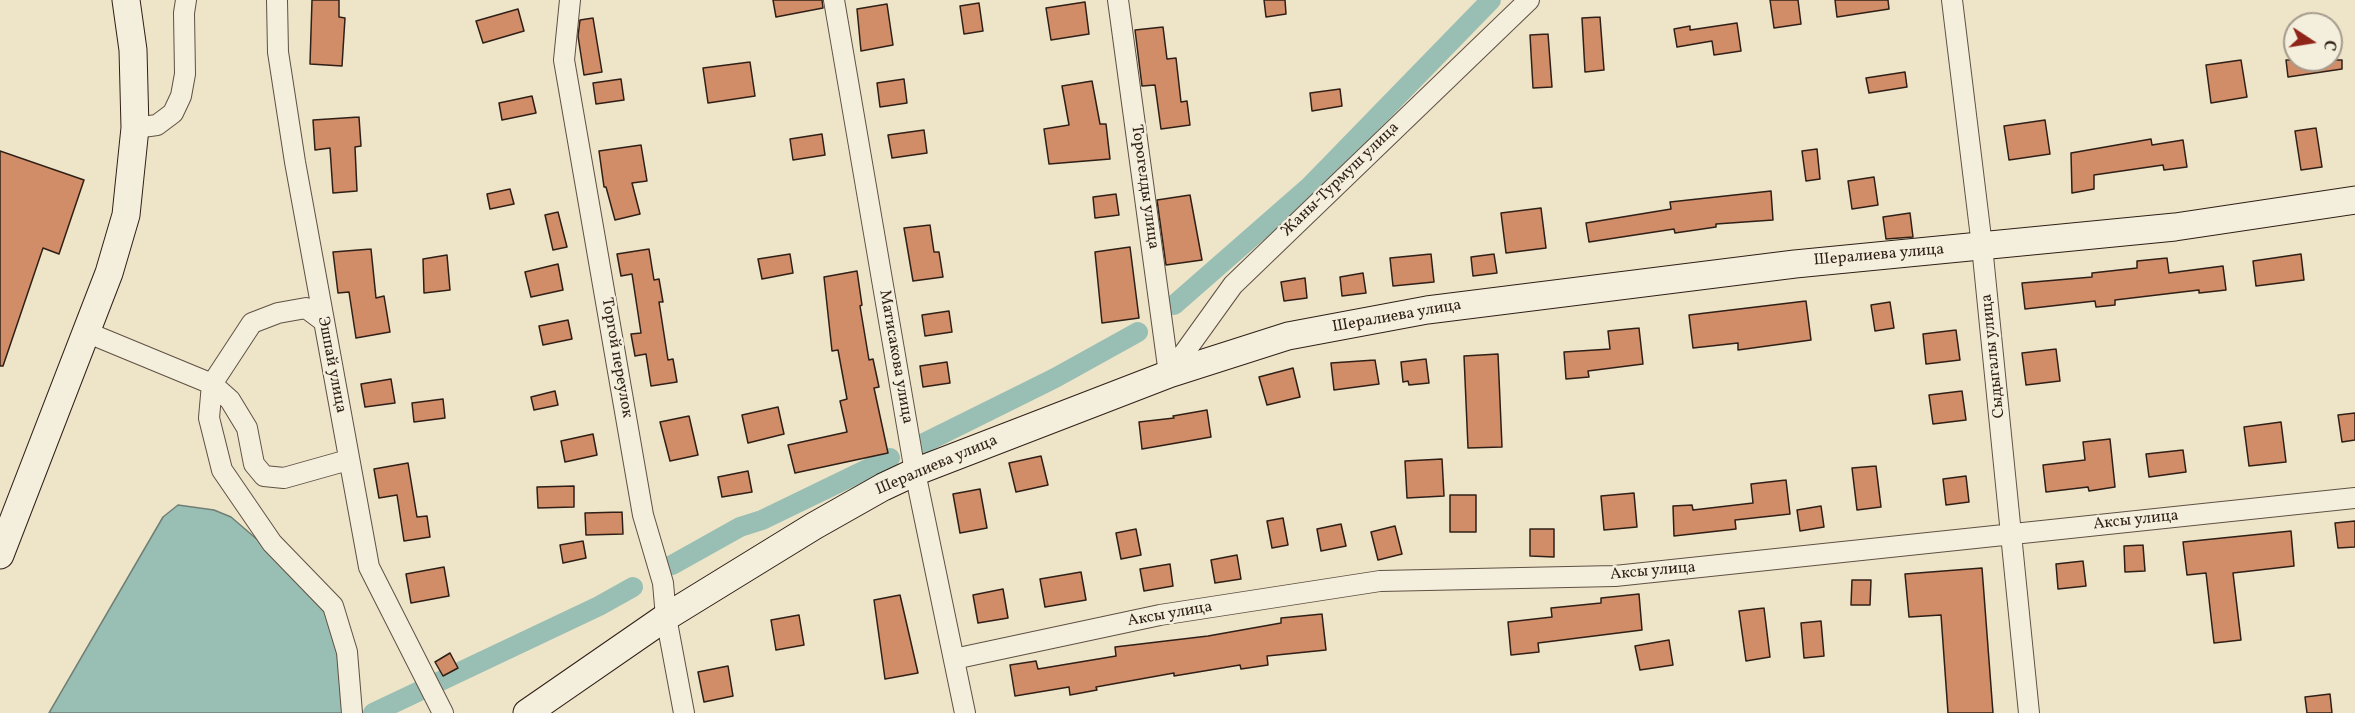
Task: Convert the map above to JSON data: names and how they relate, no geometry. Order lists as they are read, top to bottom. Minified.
{"streets":{"street":["Жаны-Турмуш улица","Торогелды улица","Шералиева улица","Сыдыгалы улица","Матисакова улица","Торгой переулок","Эшпай улица","Аксы улица"]},"crossings":[["Жаны-Турмуш улица","Торогелды улица"],["Жаны-Турмуш улица","Шералиева улица"],["Торогелды улица","Шералиева улица"],["Шералиева улица","Сыдыгалы улица"],["Шералиева улица","Матисакова улица"],["Шералиева улица","Торгой переулок"],["Сыдыгалы улица","Аксы улица"],["Матисакова улица","Аксы улица"]],"north":"right"}
